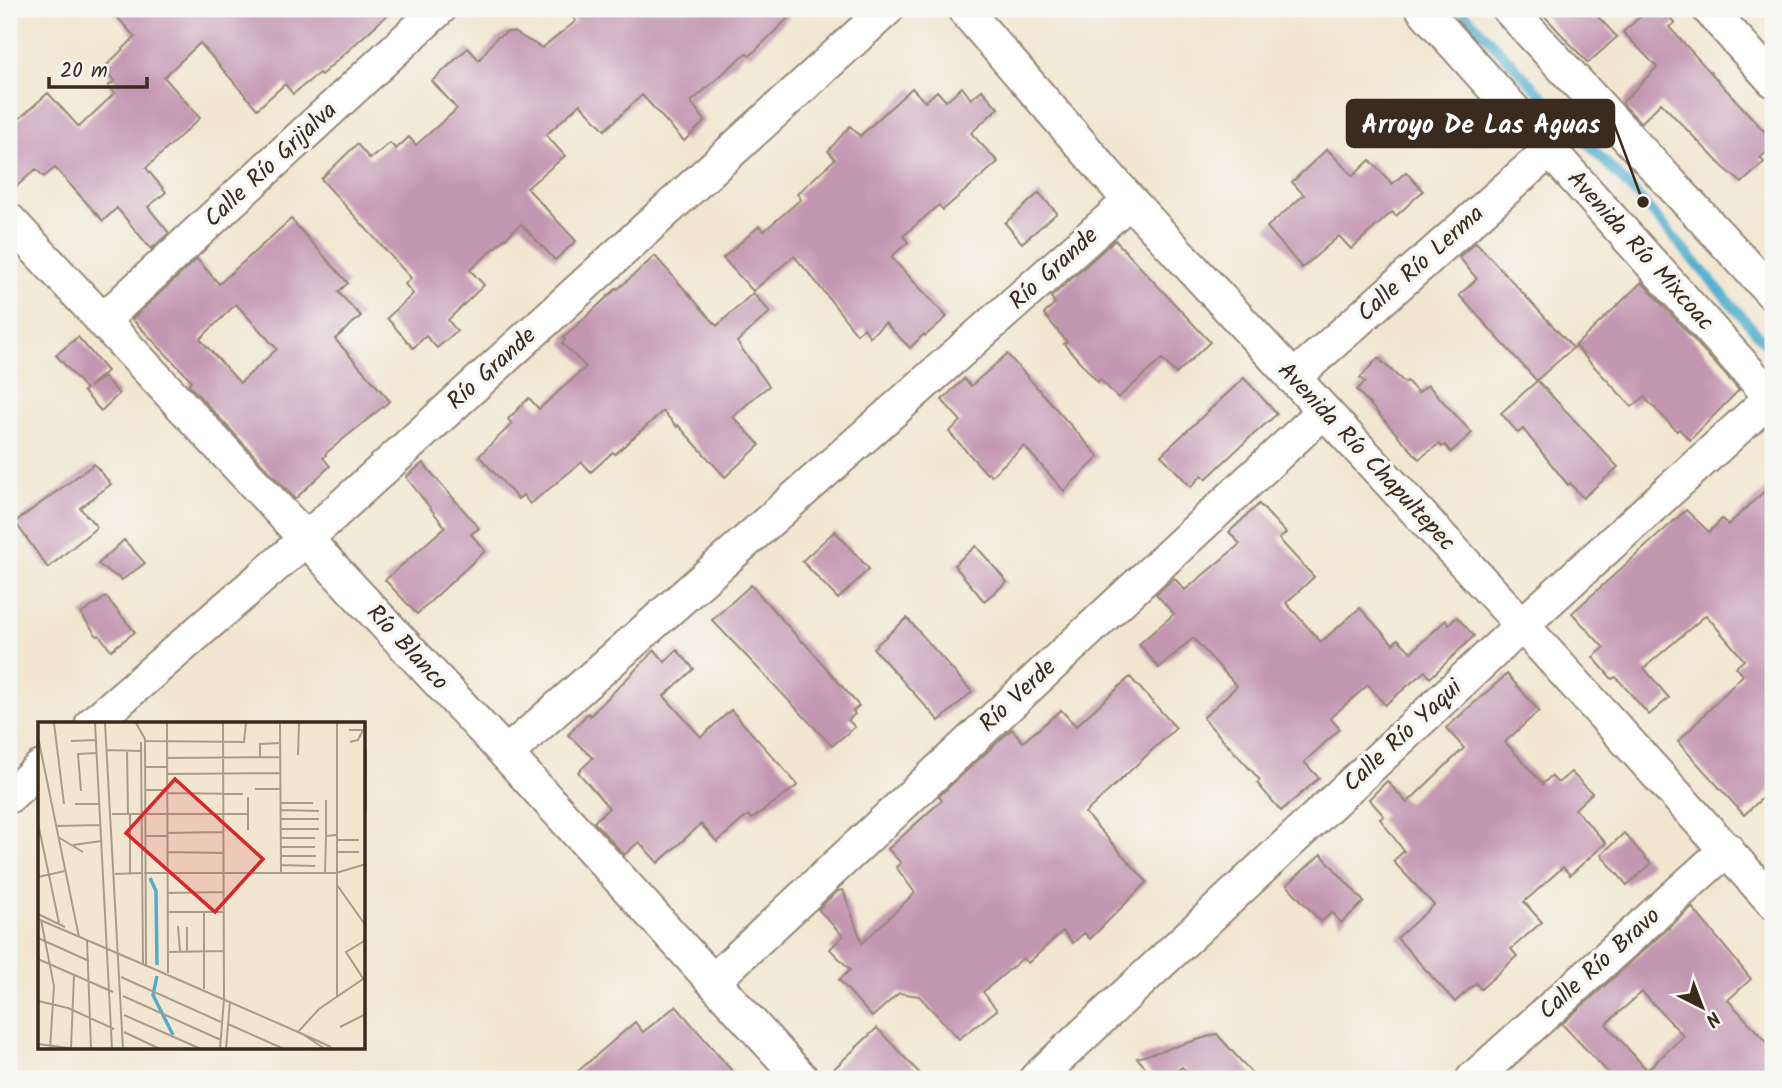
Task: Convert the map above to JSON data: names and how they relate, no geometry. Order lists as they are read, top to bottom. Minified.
{"streets":{"street":["Calle Río Grijalva","Avenida Río Mixcoac","Calle Río Lerma","Río Grande","Avenida Río Chapultepec","Río Blanco","Río Verde","Calle Río Yaqui","Calle Río Bravo"]},"crossings":[["Calle Río Grijalva","Río Blanco"],["Avenida Río Mixcoac","Calle Río Lerma"],["Avenida Río Mixcoac","Calle Río Yaqui"],["Calle Río Lerma","Avenida Río Chapultepec"],["Río Grande","Avenida Río Chapultepec"],["Río Grande","Río Blanco"],["Avenida Río Chapultepec","Río Verde"],["Avenida Río Chapultepec","Calle Río Yaqui"],["Avenida Río Chapultepec","Calle Río Bravo"],["Río Blanco","Río Verde"]],"places":["Arroyo De Las Aguas"],"scale_bar":"20 m","north":"bottom right"}
